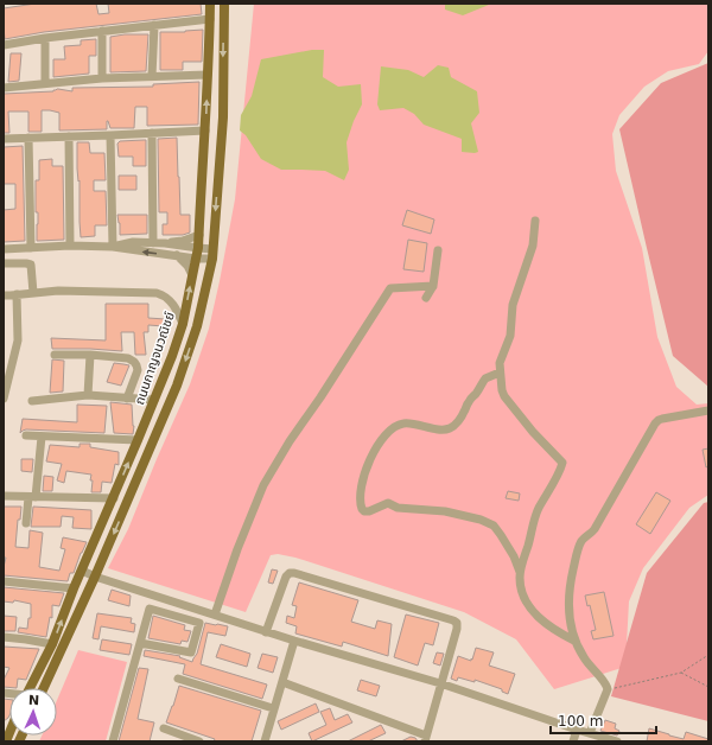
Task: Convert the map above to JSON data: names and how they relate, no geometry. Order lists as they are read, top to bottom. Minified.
{"streets":{"main road":["ถนนกาญจนวณิชย์"]},"scale_bar":"100 m","north":"top"}
